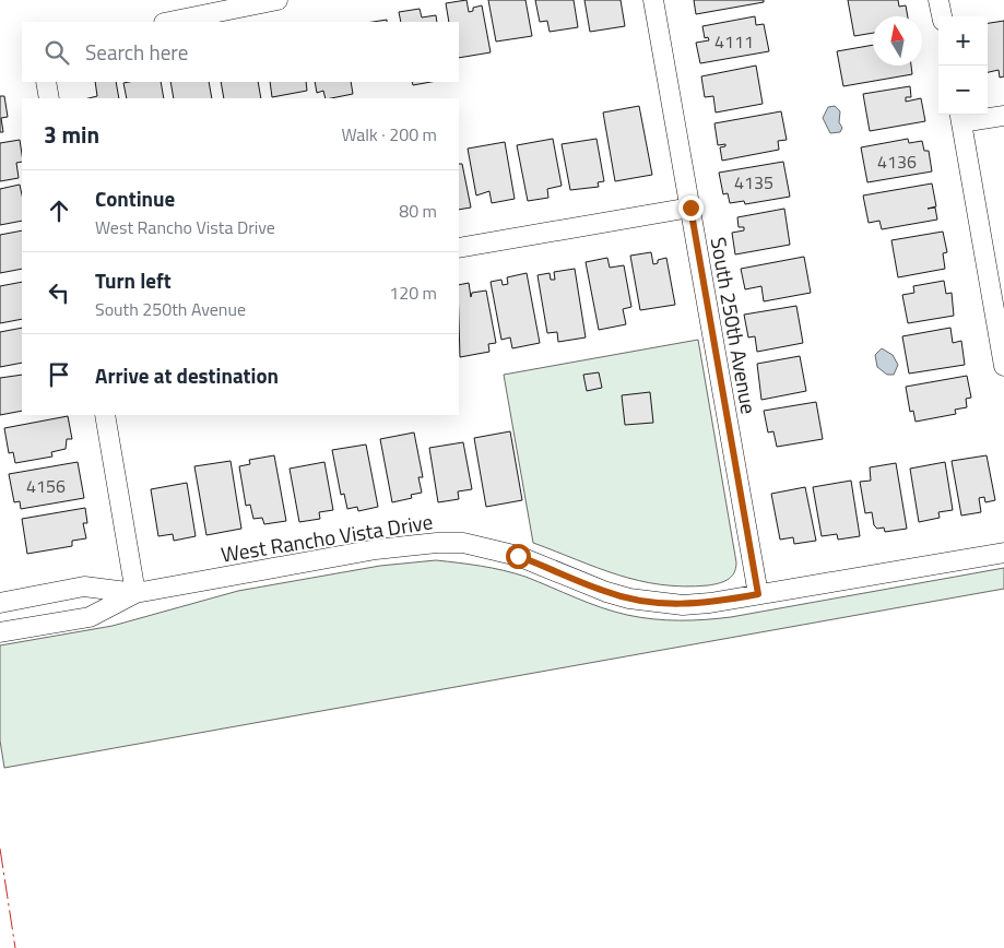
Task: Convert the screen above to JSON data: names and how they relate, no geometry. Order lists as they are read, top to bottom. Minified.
{"streets":{"street":["South 250th Avenue","West Rancho Vista Drive"]},"crossings":[["South 250th Avenue","West Rancho Vista Drive"]],"house_numbers":["4111","4136","4135","4156"],"north":"top","page":{"map_buttons":["+","−"],"search":"Search here","heading":["3 min","Walk · 200 m"],"list":[["Continue","West Rancho Vista Drive","80 m"],["Turn left","South 250th Avenue","120 m"],"Arrive at destination"]}}
